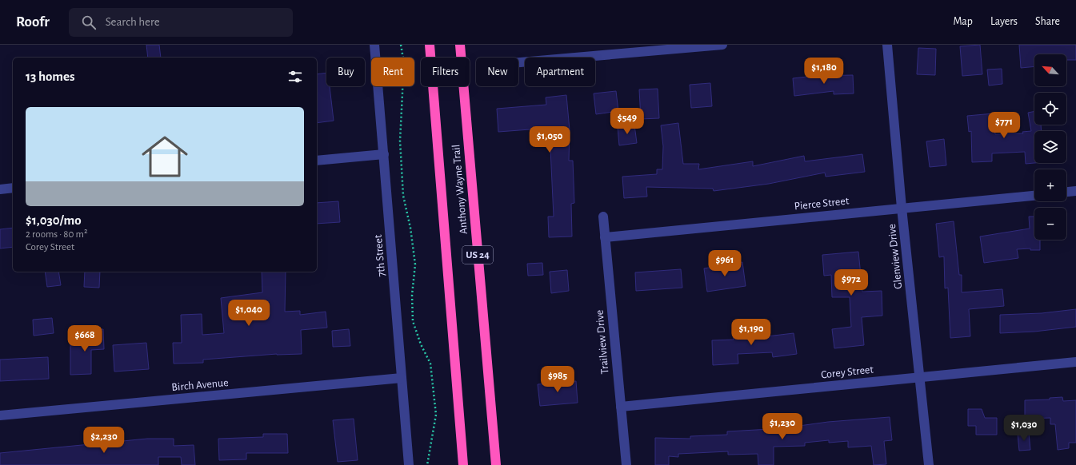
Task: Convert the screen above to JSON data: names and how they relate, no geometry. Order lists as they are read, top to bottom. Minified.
{"streets":{"highway":["Anthony Wayne Trail","US 24"],"street":["Pierce Street","7th Street","Glenview Drive","Trailview Drive","Corey Street","Birch Avenue"]},"crossings":[["Pierce Street","Glenview Drive"],["Pierce Street","Trailview Drive"],["7th Street","Birch Avenue"],["Glenview Drive","Corey Street"],["Trailview Drive","Corey Street"]],"north":"top left","page":{"header":"Roofr","search":"Search here","nav":["Map","Layers","Share"],"map_buttons":["+","−"],"price":["$1,180","$549","$771","$1,050","$961","$972","$1,040","$1,190","$668","$985","$1,230","$1,030","$2,230"],"chip":["Buy","Rent","Filters","New","Apartment"],"heading":"13 homes","list":[{"name":"$1,030/mo","note":"2 rooms · 80 m² · Corey Street"}]}}
